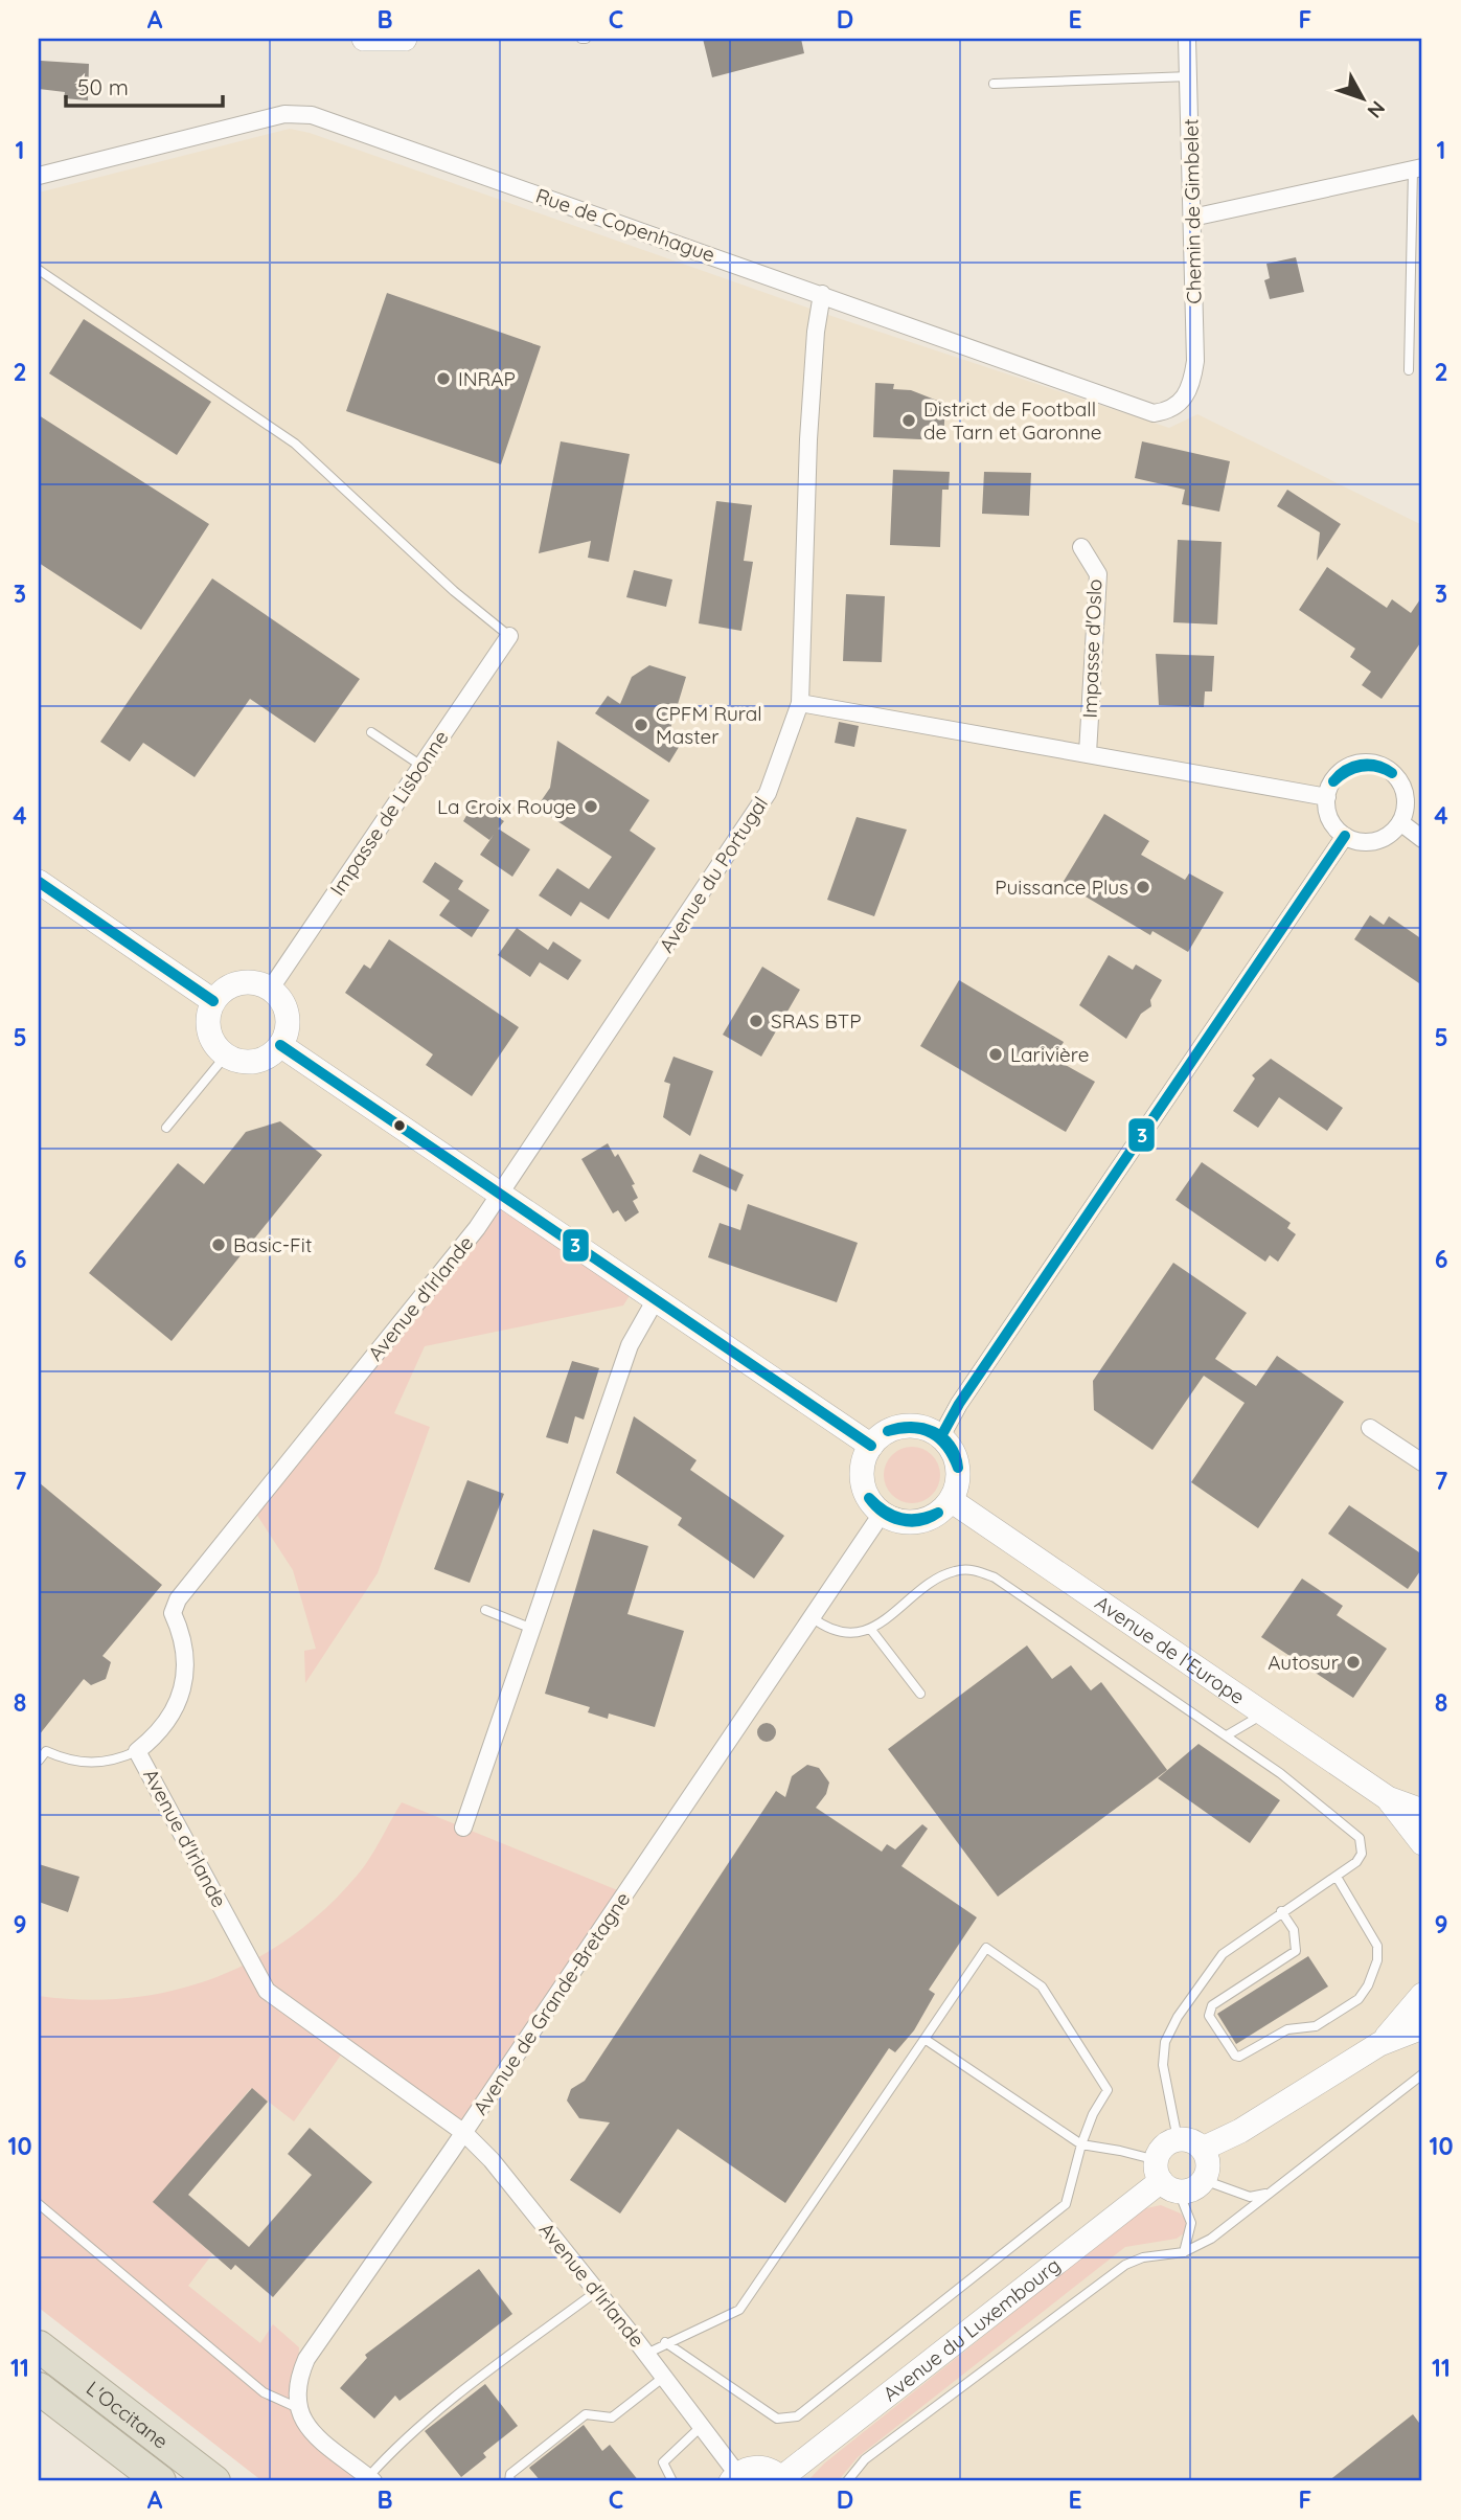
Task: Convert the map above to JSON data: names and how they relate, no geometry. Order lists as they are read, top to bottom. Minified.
{"streets":{"highway":["L'Occitane"],"street":["Chemin de Gimbelet","Rue de Copenhague","Impasse d'Oslo","Impasse de Lisbonne","Avenue du Portugal","Avenue d'Irlande","Avenue de l'Europe","Avenue de Grande-Bretagne","Avenue du Luxembourg"]},"crossings":[["Chemin de Gimbelet","Rue de Copenhague"],["Rue de Copenhague","Avenue du Portugal"],["Avenue du Portugal","Avenue d'Irlande"],["Avenue d'Irlande","Avenue de Grande-Bretagne"],["Avenue de l'Europe","Avenue de Grande-Bretagne"]],"places":["INRAP","District de Football de Tarn et Garonne","CPFM Rural Master","La Croix Rouge","Puissance Plus","SRAS BTP","Larivière","Basic-Fit","Autosur"],"lines":["transit line 3"],"scale_bar":"50 m","north":"bottom right","grid":{"columns":["A","B","C","D","E","F"],"rows":["1","2","3","4","5","6","7","8","9","10","11"]}}
